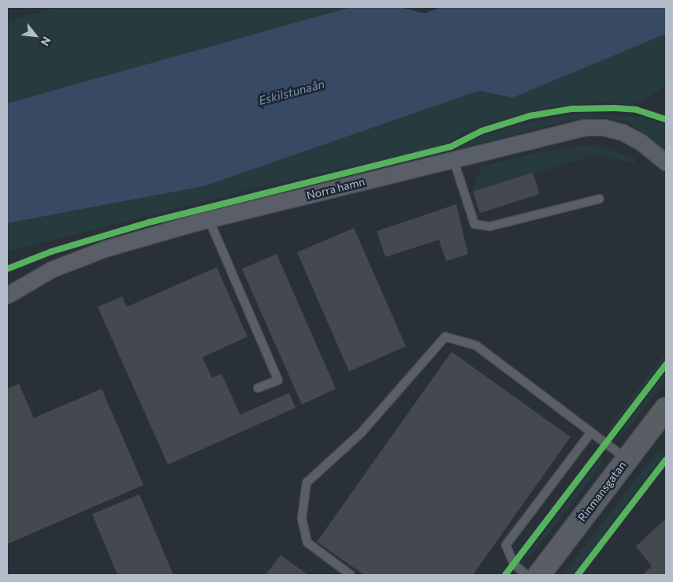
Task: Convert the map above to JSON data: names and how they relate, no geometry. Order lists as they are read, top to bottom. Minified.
{"streets":{"street":["Norra hamn","Rinmansgatan"]},"water":["Eskilstunaån"],"north":"bottom right"}
